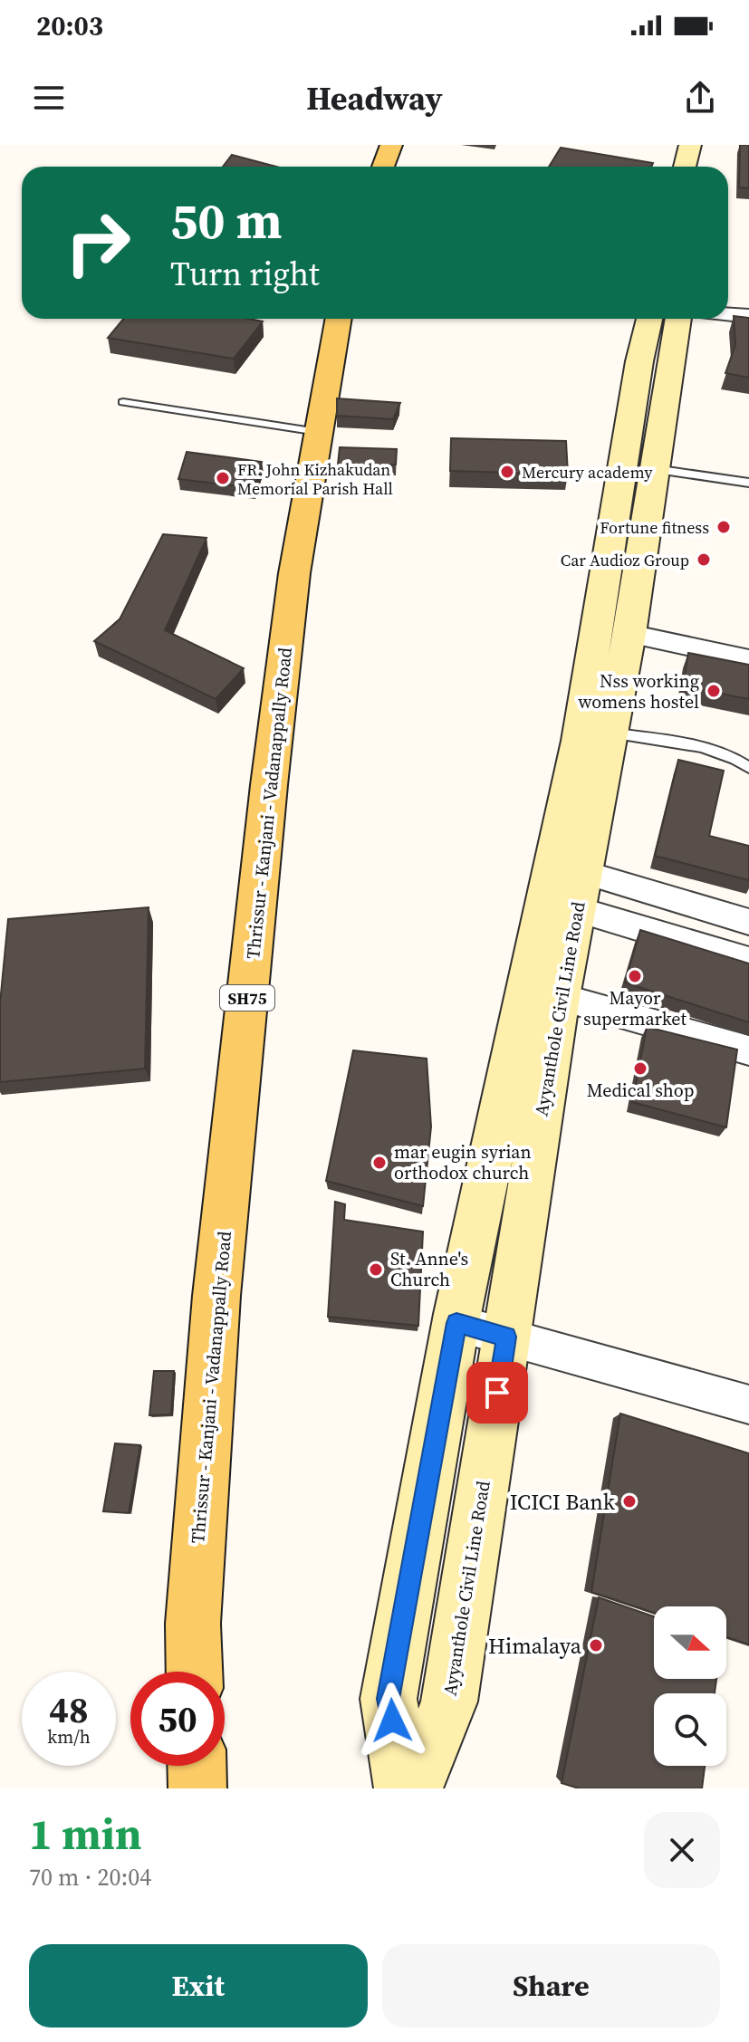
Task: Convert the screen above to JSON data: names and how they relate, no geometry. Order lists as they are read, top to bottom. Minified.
{"streets":{"main road":["Thrissur - Kanjani - Vadanappally Road","SH75","Ayyanthole Civil Line Road"]},"places":["Mercury academy","FR. John Kizhakudan Memorial Parish Hall","Fortune fitness","Car Audioz Group","Nss working womens hostel","Mayor supermarket","Medical shop","mar eugin syrian orthodox church","St. Anne's Church","ICICI Bank","Himalaya"],"north":"right","page":{"status":"20:03","header":"Headway","turn":["50 m","Turn right"],"speed":"48 km/h","limit":"50","heading":["1 min","70 m · 20:04"],"buttons":["Exit","Share"]}}
